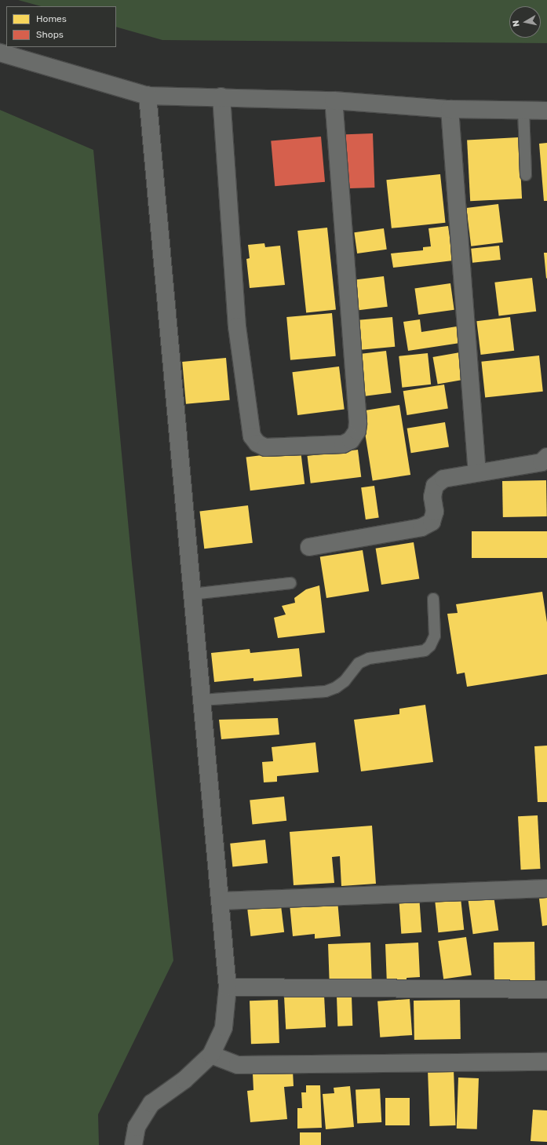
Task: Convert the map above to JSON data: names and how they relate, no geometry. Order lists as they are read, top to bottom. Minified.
{"legend":["Homes","Shops"],"north":"left"}
